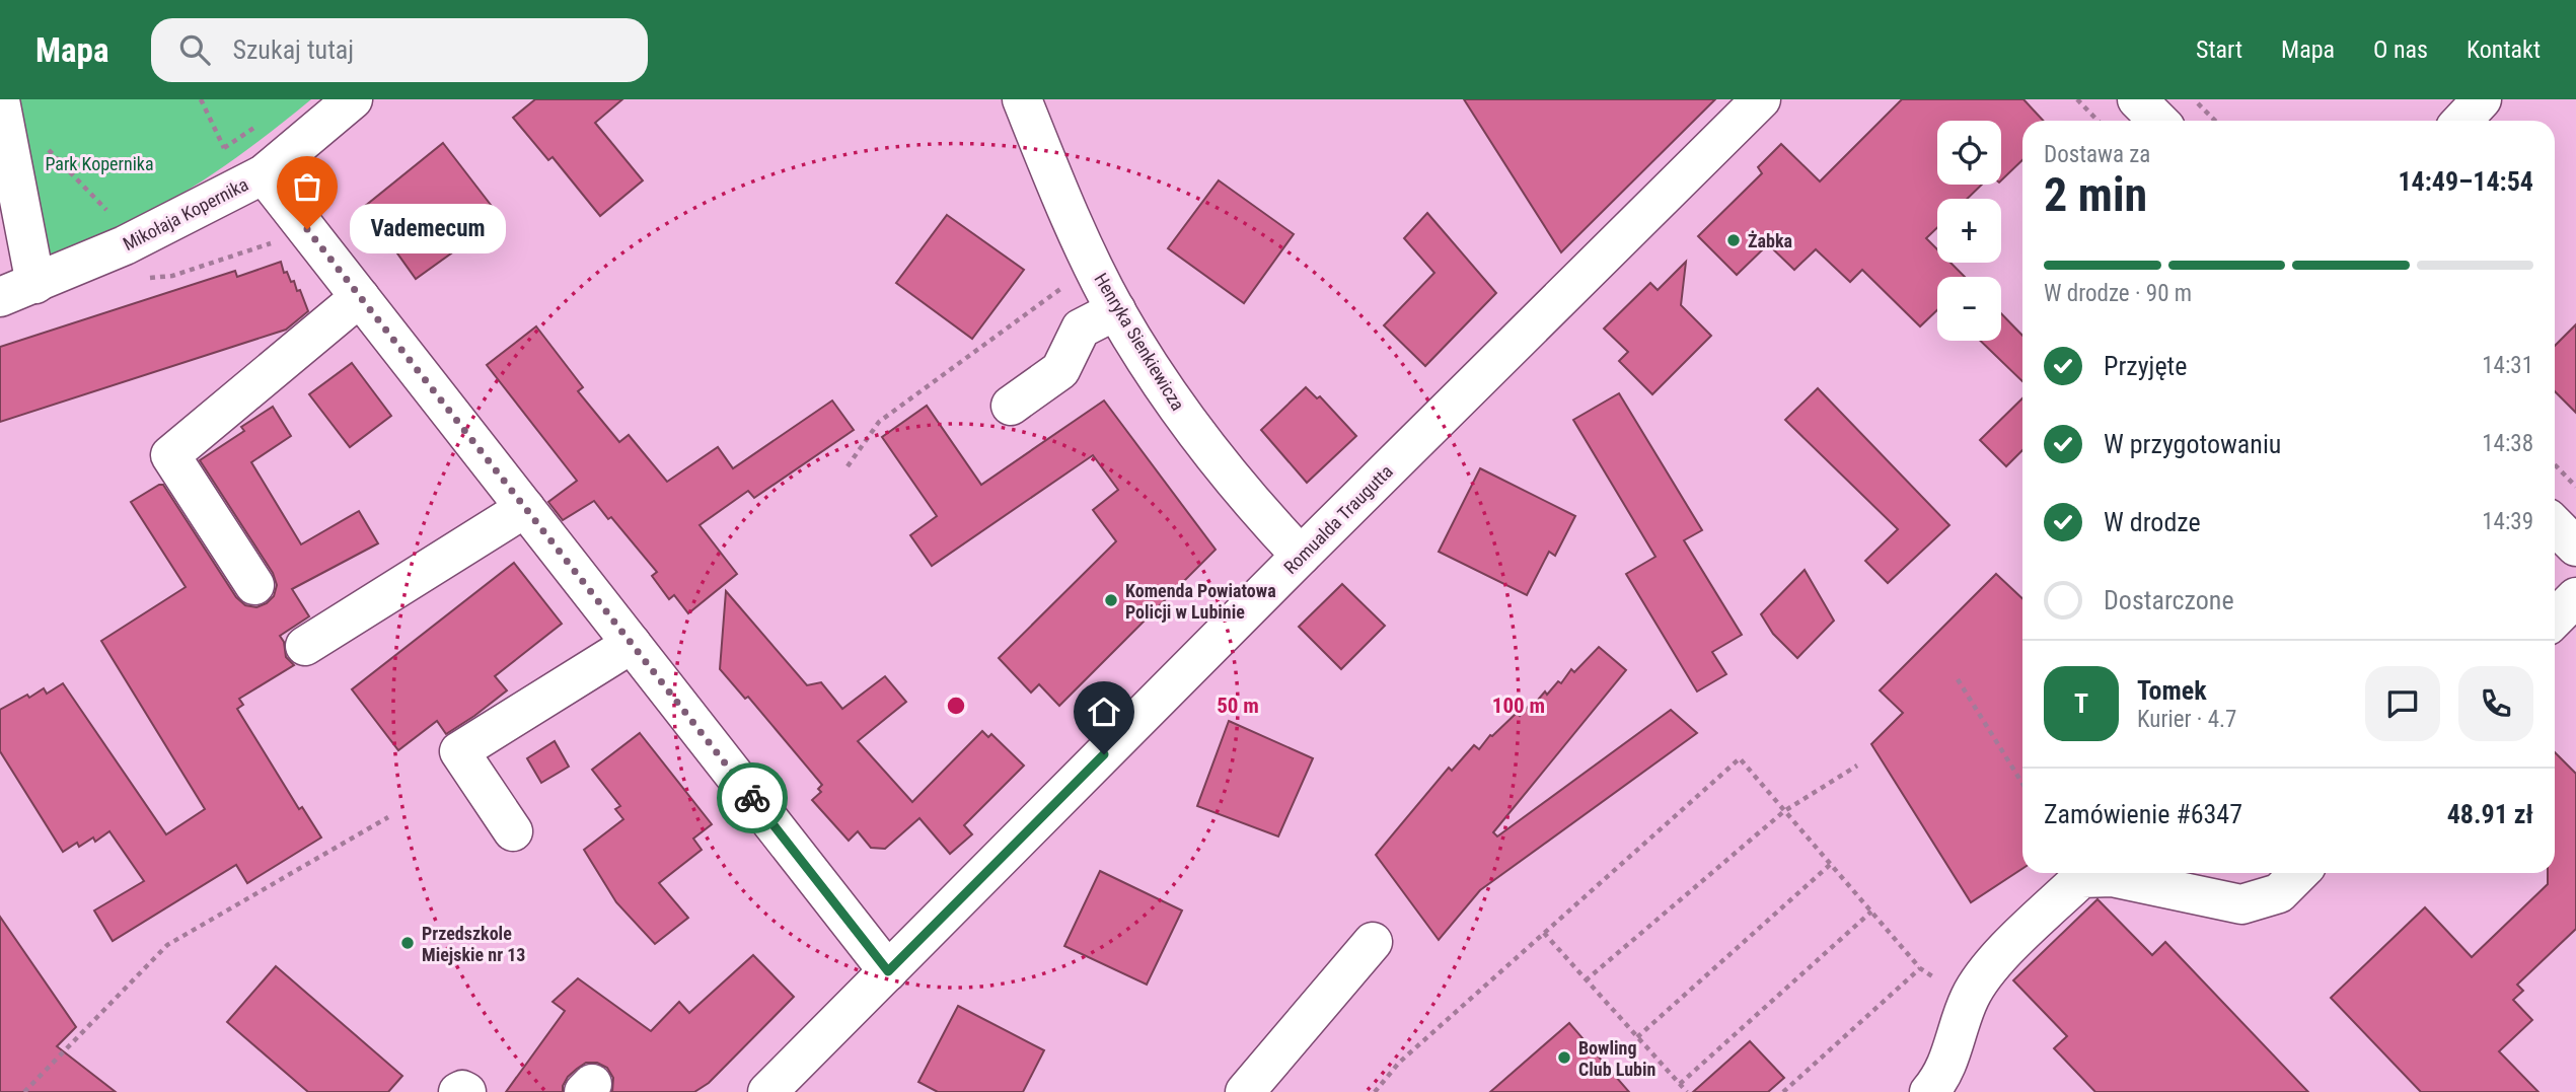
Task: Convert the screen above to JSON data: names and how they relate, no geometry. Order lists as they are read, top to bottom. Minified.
{"streets":{"street":["Mikołaja Kopernika","Henryka Sienkiewicza","Romualda Traugutta"]},"crossings":[["Henryka Sienkiewicza","Romualda Traugutta"]],"parks":["Park Kopernika"],"places":["Vademecum","Żabka","Komenda Powiatowa Policji w Lubinie","Przedszkole Miejskie nr 13","Bowling Club Lubin"],"page":{"header":"Mapa","search":"Szukaj tutaj","nav":["Start","Mapa","O nas","Kontakt"],"map_buttons":["+","−"],"heading":["2 min","Dostawa za","14:49–14:54"],"panel":["Tomek","Kurier · 4.7","Zamówienie #6347","48.91 zł"],"bubble":"Vademecum","bar":"W drodze · 90 m","list":[["Przyjęte","14:31"],["W przygotowaniu","14:38"],["W drodze","14:39"],"Dostarczone"],"round":"T"},"rings":["50 m","100 m"]}
